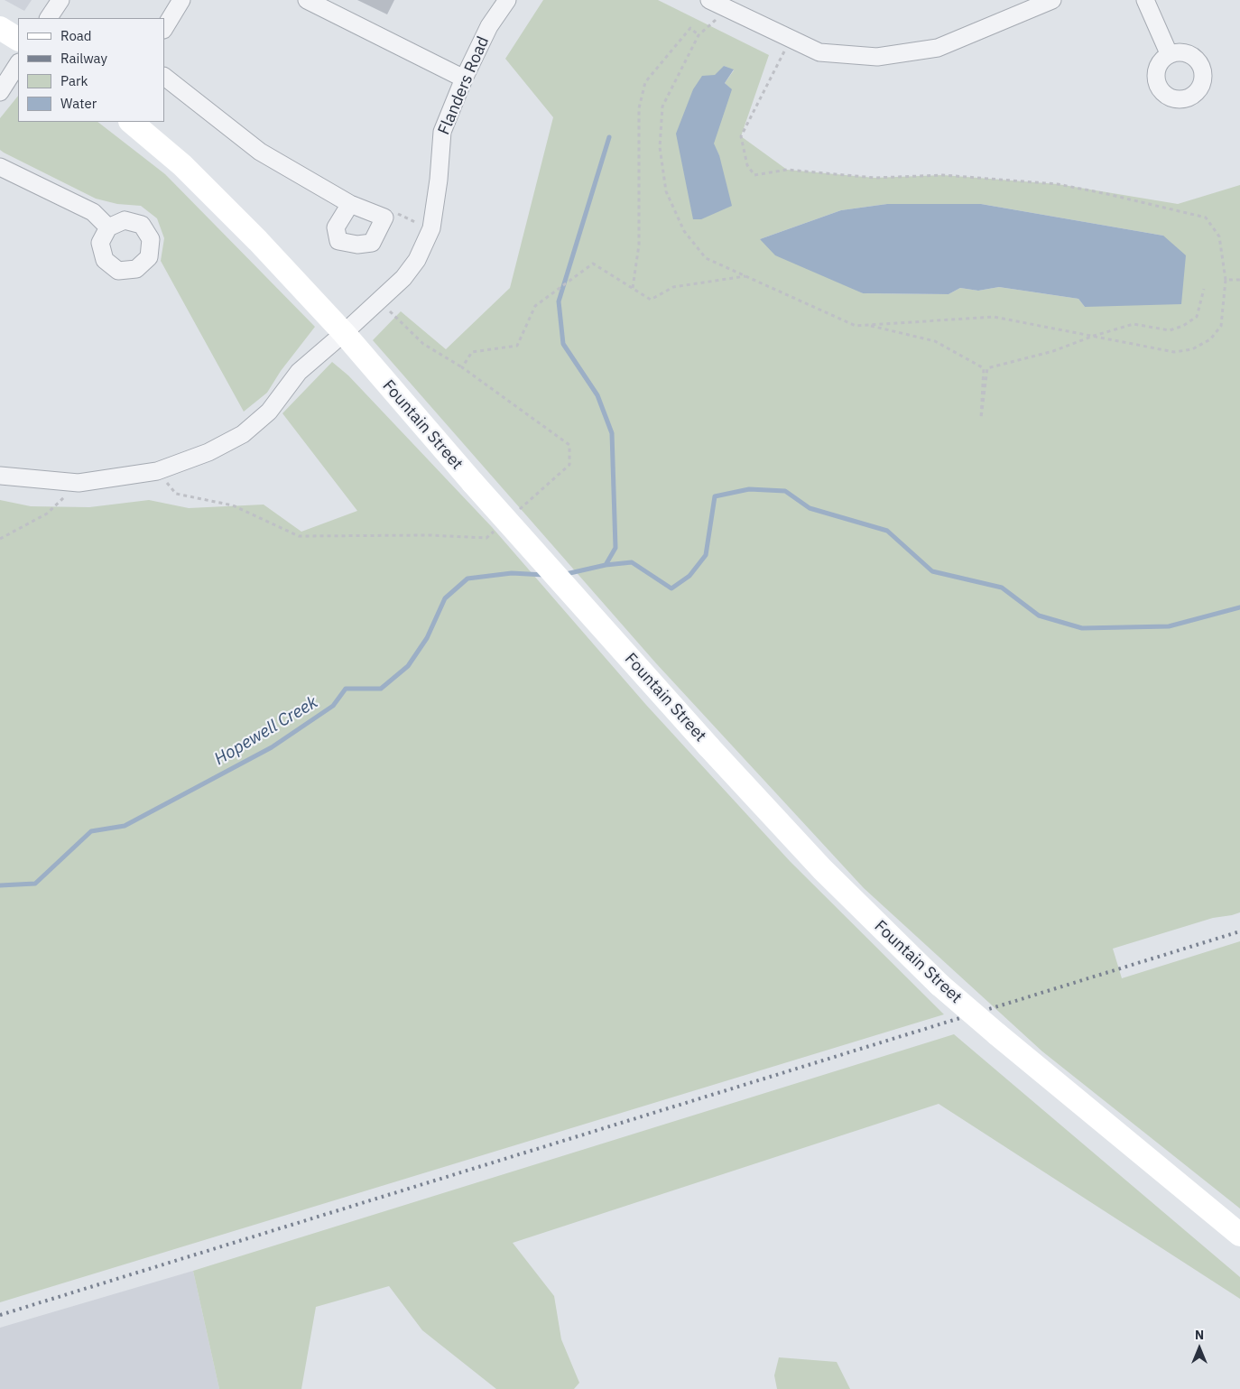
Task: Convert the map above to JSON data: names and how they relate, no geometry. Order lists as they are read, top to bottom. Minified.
{"streets":{"main road":["Fountain Street"],"street":["Flanders Road"]},"crossings":[["Flanders Road","Fountain Street"]],"water":["Hopewell Creek"],"legend":["Road","Railway","Park","Water"],"north":"top"}
